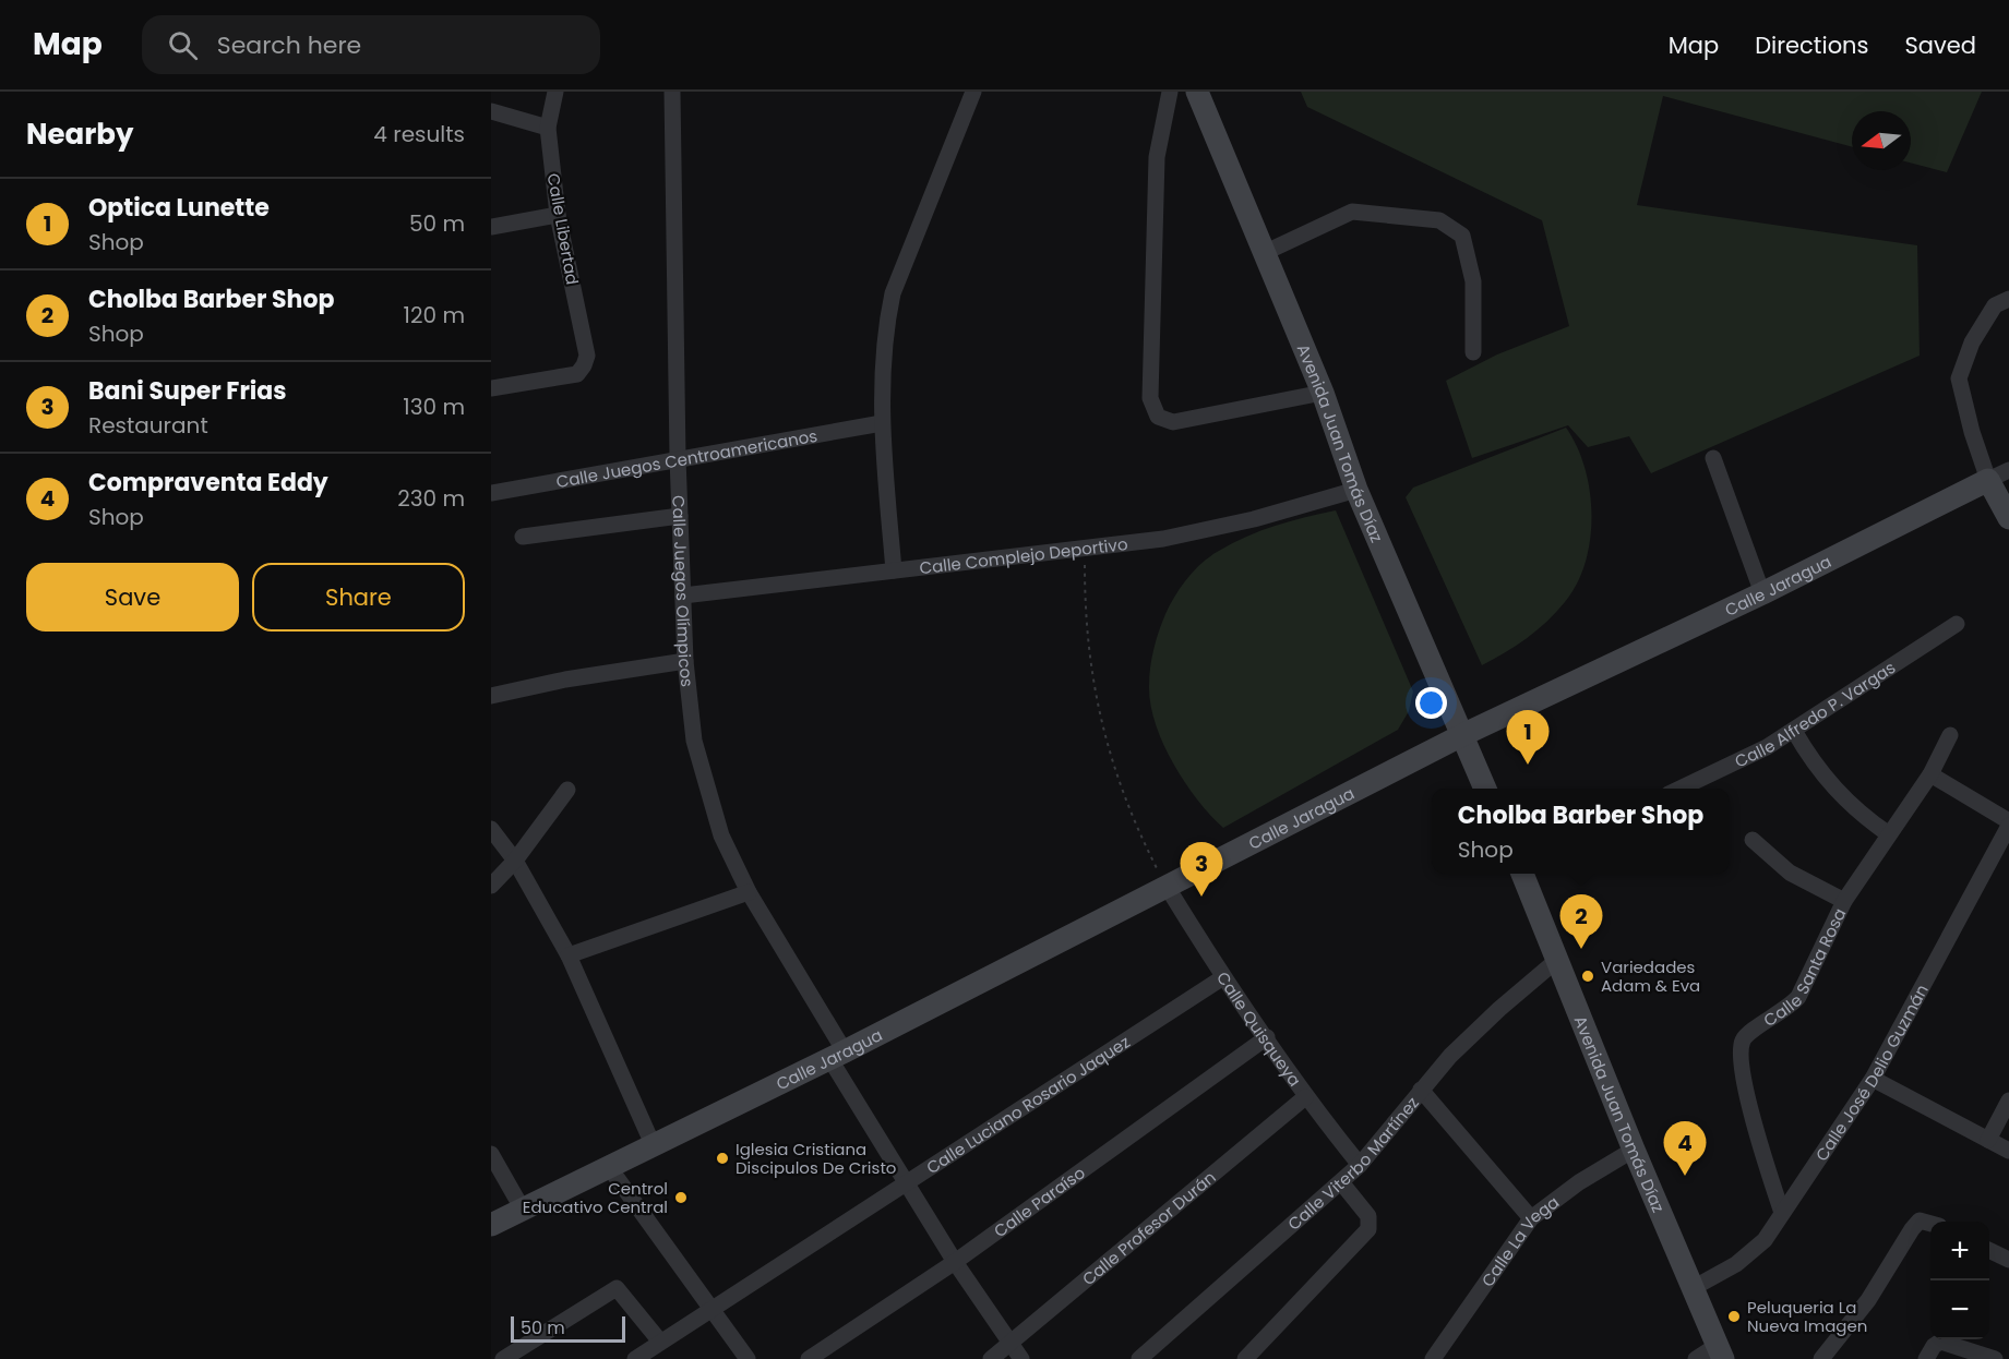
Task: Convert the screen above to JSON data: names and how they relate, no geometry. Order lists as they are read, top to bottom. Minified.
{"streets":{"street":["Calle Libertad","Avenida Juan Tomás Díaz","Calle Juegos Centroamericanos","Calle Complejo Deportivo","Calle Jaragua","Calle Juegos Olímpicos","Calle Alfredo P. Vargas","Calle Santa Rosa","Calle Quisqueya","Calle José Delio Guzmán","Calle Luciano Rosario Jaquez","Calle Viterbo Martínez","Calle Paraíso","Calle Profesor Durán","Calle La Vega"]},"crossings":[["Avenida Juan Tomás Díaz","Calle Complejo Deportivo"],["Avenida Juan Tomás Díaz","Calle Jaragua"],["Avenida Juan Tomás Díaz","Calle José Delio Guzmán"],["Avenida Juan Tomás Díaz","Calle Viterbo Martínez"],["Avenida Juan Tomás Díaz","Calle La Vega"],["Calle Juegos Centroamericanos","Calle Juegos Olímpicos"],["Calle Complejo Deportivo","Calle Juegos Olímpicos"],["Calle Jaragua","Calle Juegos Olímpicos"],["Calle Jaragua","Calle Quisqueya"],["Calle Juegos Olímpicos","Calle Luciano Rosario Jaquez"],["Calle Juegos Olímpicos","Calle Paraíso"],["Calle Juegos Olímpicos","Calle Profesor Durán"],["Calle Santa Rosa","Calle José Delio Guzmán"],["Calle Quisqueya","Calle Luciano Rosario Jaquez"],["Calle Quisqueya","Calle Viterbo Martínez"],["Calle Quisqueya","Calle Paraíso"],["Calle Quisqueya","Calle Profesor Durán"]],"places":["Variedades Adam & Eva","Iglesia Cristiana Discipulos De Cristo","Centrol Educativo Central","Peluqueria La Nueva Imagen"],"scale_bar":"50 m","north":"left","page":{"header":"Map","search":"Search here","nav":["Map","Directions","Saved"],"heading":["Nearby","4 results"],"list":[{"mark":"1","name":"Optica Lunette","note":"Shop","value":"50 m"},{"mark":"2","name":"Cholba Barber Shop","note":"Shop","value":"120 m"},{"mark":"3","name":"Bani Super Frias","note":"Restaurant","value":"130 m"},{"mark":"4","name":"Compraventa Eddy","note":"Shop","value":"230 m"}],"buttons":["Save","Share"],"pins":["1","3","2","4"],"popup":["Cholba Barber Shop","Shop"],"map_buttons":["+","−"],"scale":"50 m"}}
